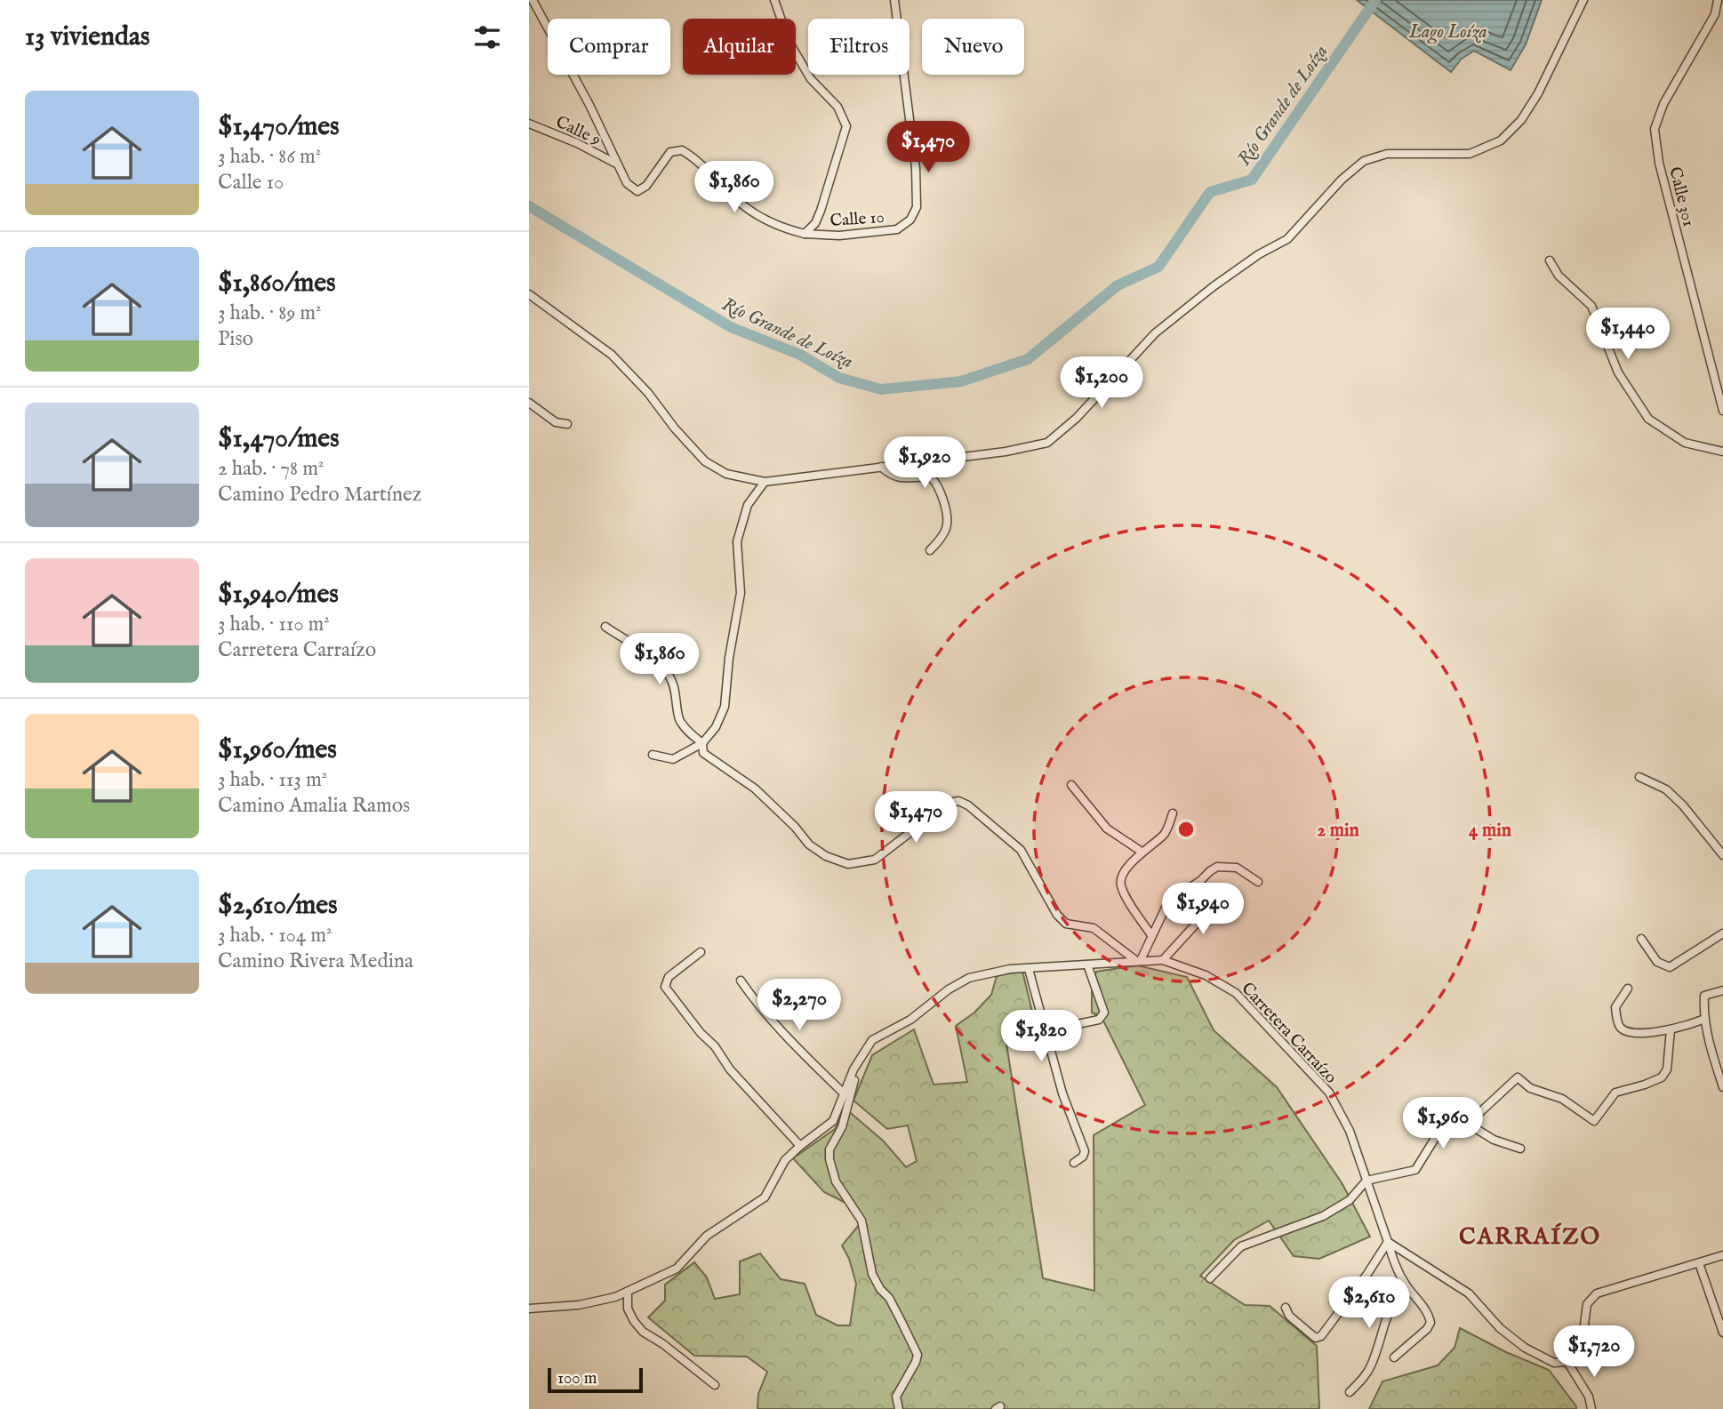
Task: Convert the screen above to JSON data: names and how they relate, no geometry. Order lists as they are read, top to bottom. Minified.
{"streets":{"street":["Calle 9","Calle 301","Calle 10","Carretera Carraízo"]},"crossings":[["Calle 9","Calle 10"]],"districts":["CARRAÍZO"],"water":["Lago Loíza","Río Grande de Loíza"],"scale_bar":"100 m","page":{"heading":"13 viviendas","chip":["Comprar","Alquilar","Filtros","Nuevo"],"list":[{"name":"$1,470/mes","note":"3 hab. · 86 m² · Calle 10"},{"name":"$1,860/mes","note":"3 hab. · 89 m² · Piso"},{"name":"$1,470/mes","note":"2 hab. · 78 m² · Camino Pedro Martínez"},{"name":"$1,940/mes","note":"3 hab. · 110 m² · Carretera Carraízo"},{"name":"$1,960/mes","note":"3 hab. · 113 m² · Camino Amalia Ramos"},{"name":"$2,610/mes","note":"3 hab. · 104 m² · Camino Rivera Medina"}],"price":["$1,470","$1,860","$1,440","$1,200","$1,920","$1,860","$1,470","$1,940","$2,270","$1,820","$1,960","$2,610","$1,720"],"scale":"100 m"},"rings":["2 min","4 min"]}
